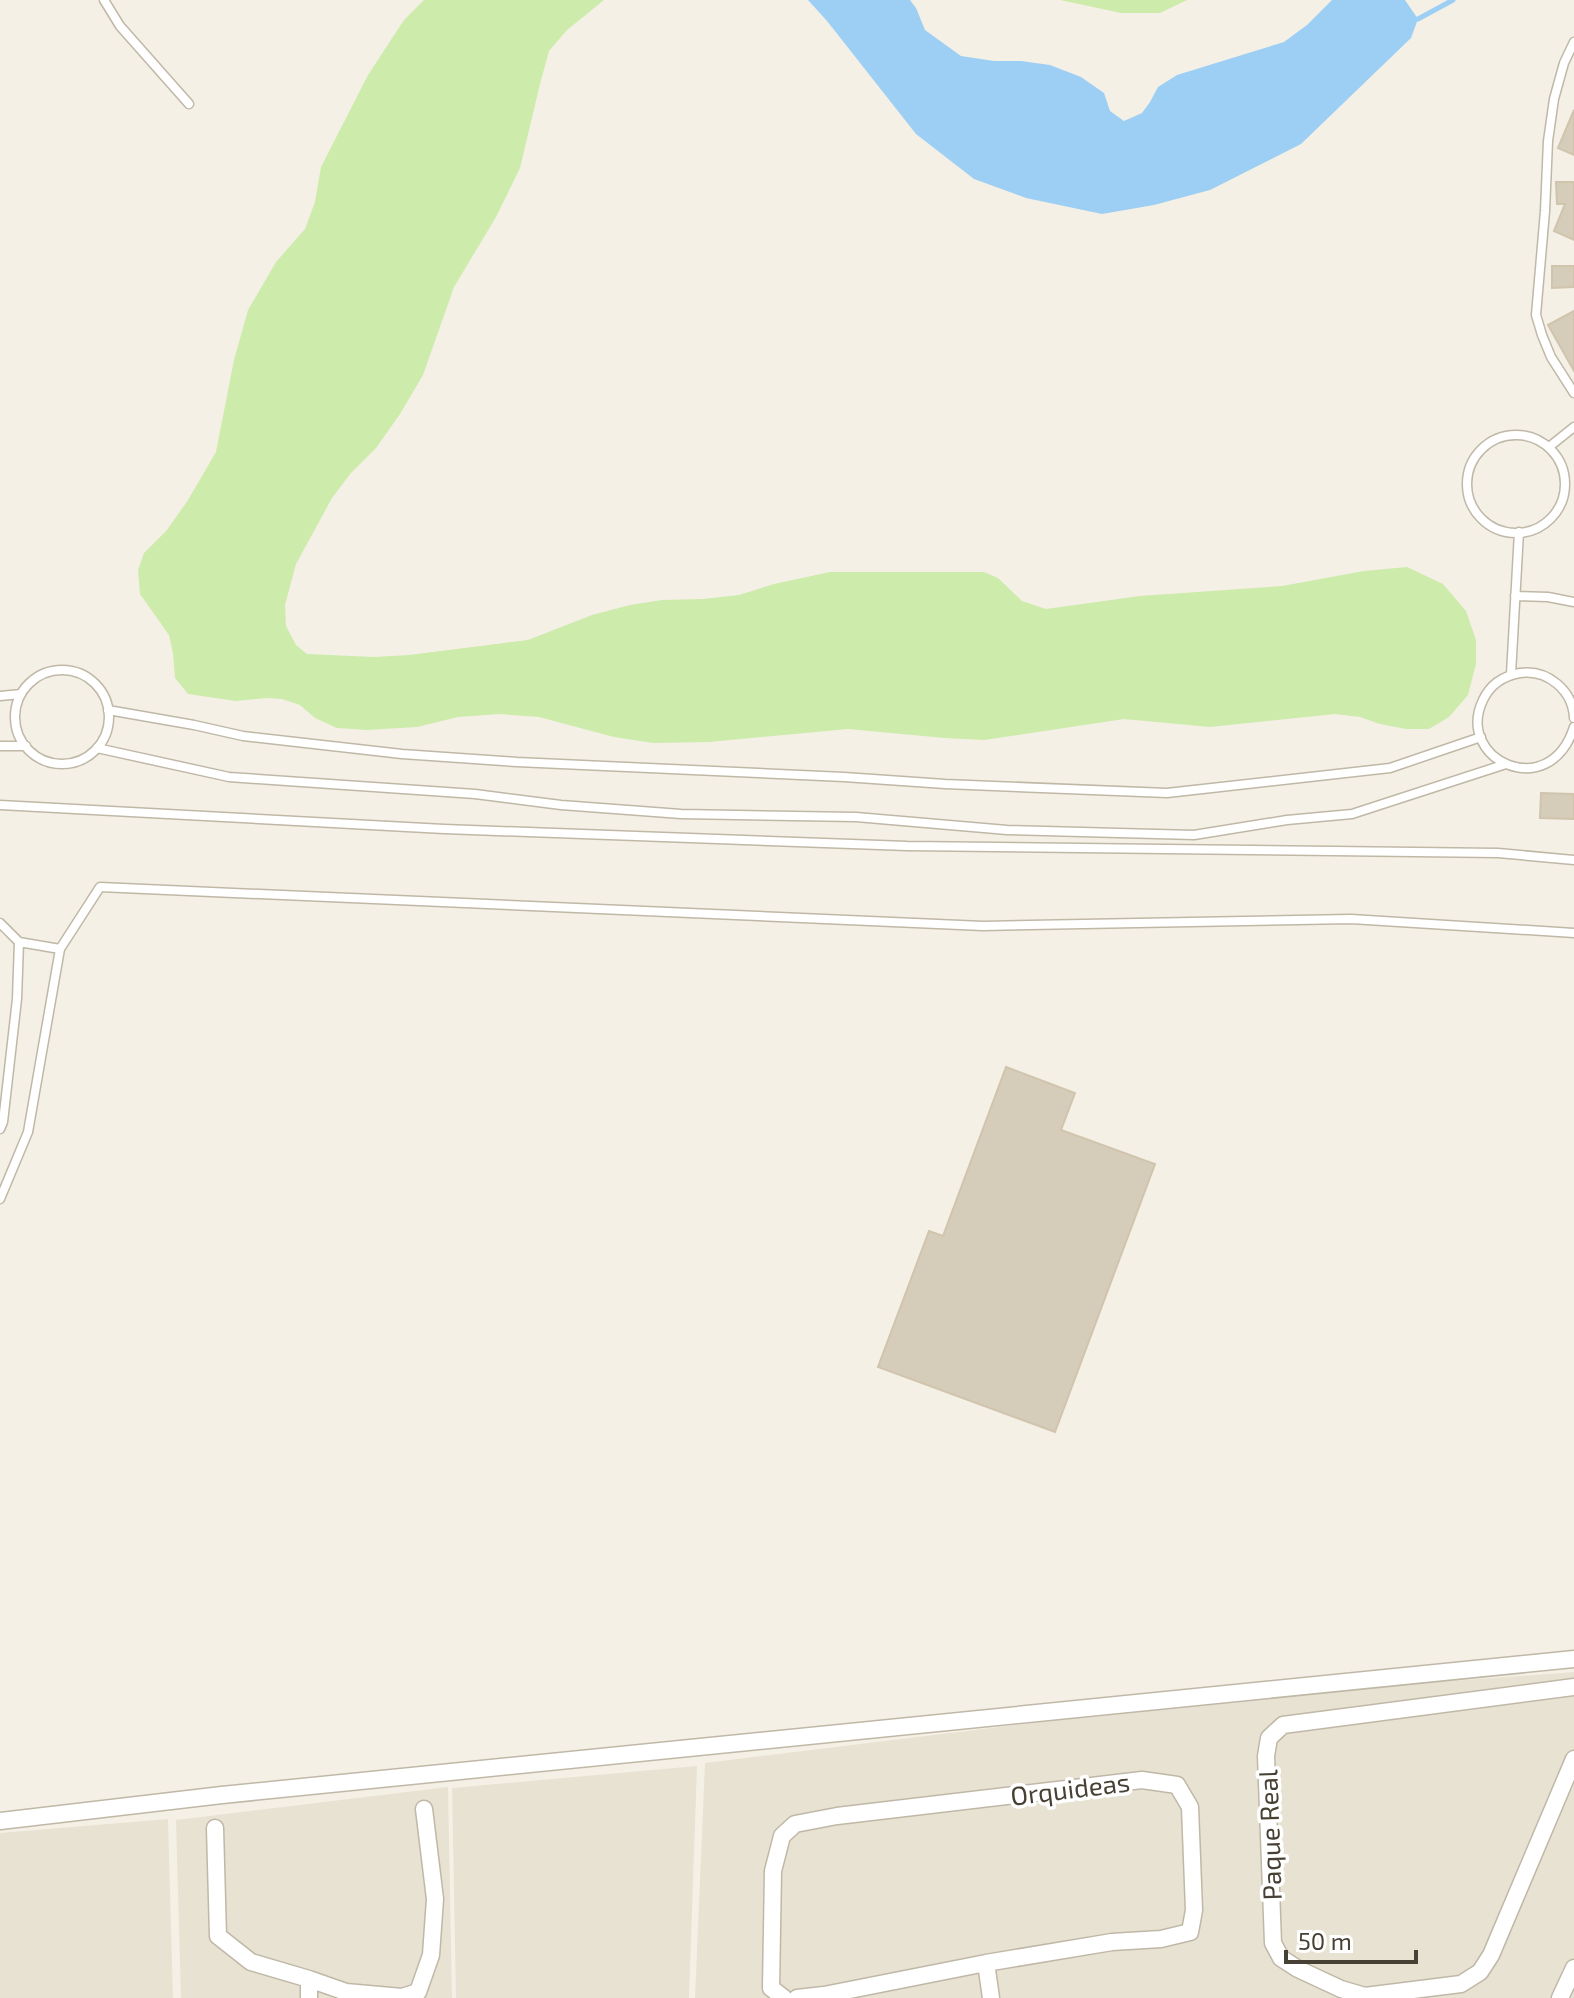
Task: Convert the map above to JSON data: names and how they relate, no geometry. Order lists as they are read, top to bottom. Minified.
{"streets":{"street":["Orquideas","Paque Real"]},"scale_bar":"50 m"}
